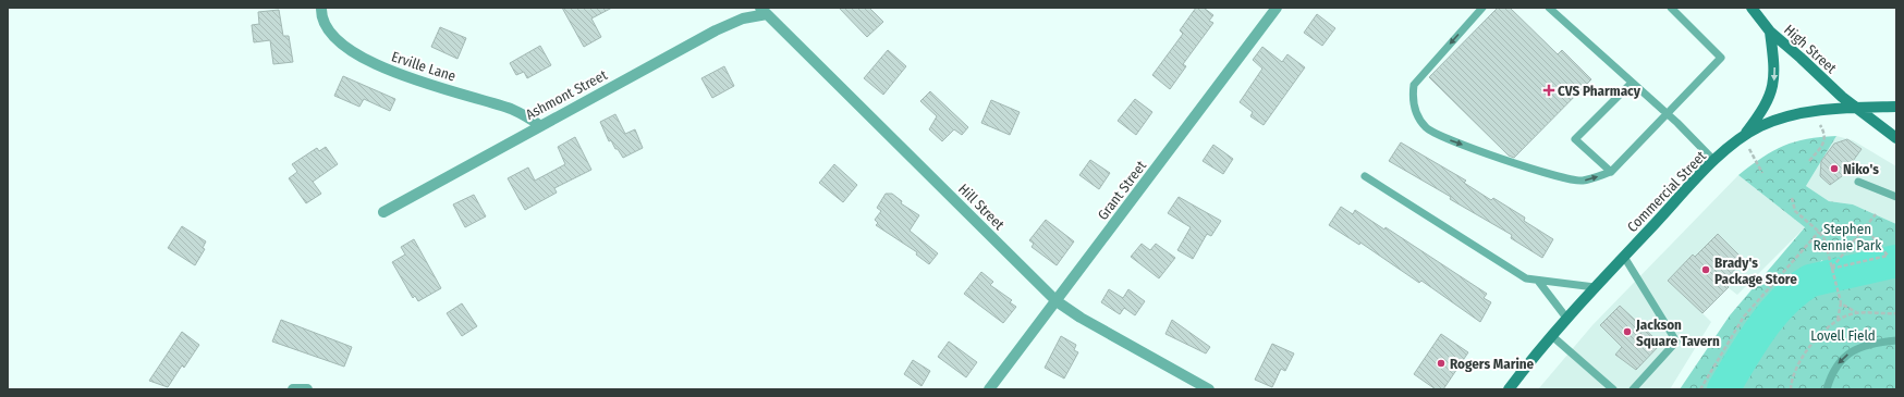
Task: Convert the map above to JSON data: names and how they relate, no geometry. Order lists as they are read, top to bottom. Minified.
{"streets":{"main road":["High Street","Commercial Street"],"street":["Erville Lane","Ashmont Street","Grant Street","Hill Street"]},"crossings":[["High Street","Commercial Street"],["Erville Lane","Ashmont Street"],["Ashmont Street","Hill Street"],["Grant Street","Hill Street"]],"parks":["Stephen Rennie Park","Lovell Field"],"places":{"health":["CVS Pharmacy"],"other":["Niko's","Brady's Package Store","Jackson Square Tavern","Rogers Marine"]}}
